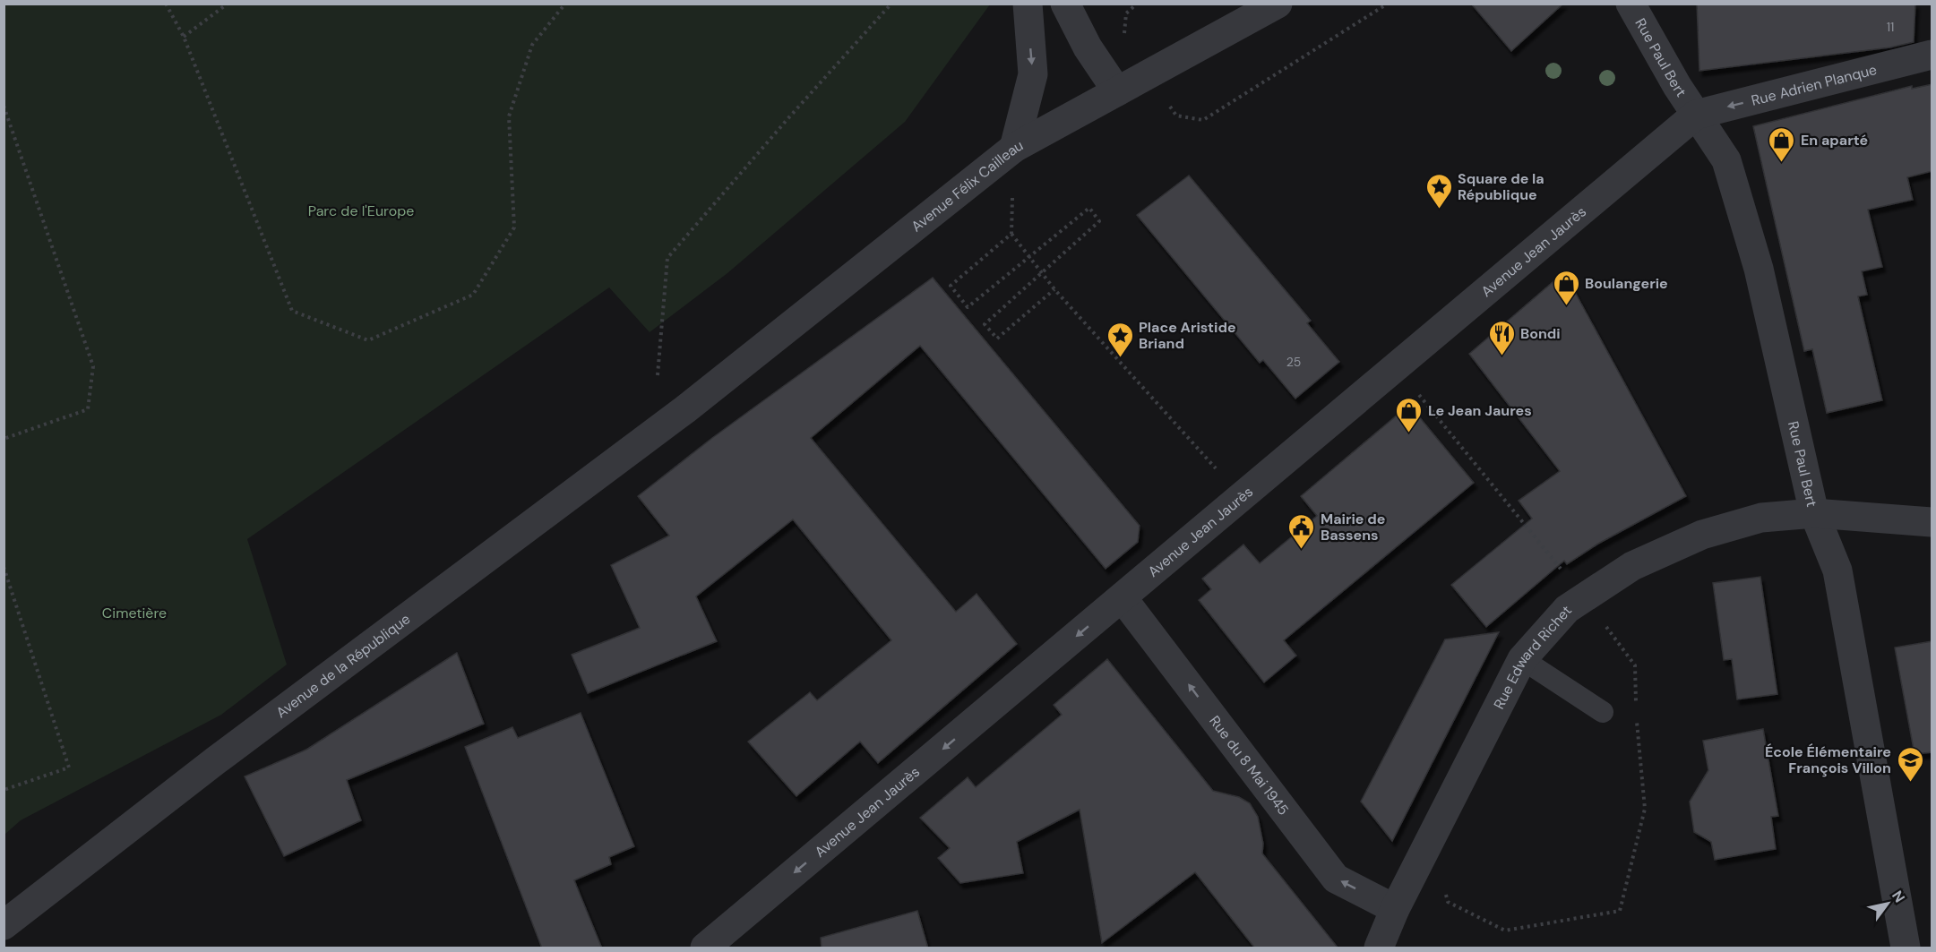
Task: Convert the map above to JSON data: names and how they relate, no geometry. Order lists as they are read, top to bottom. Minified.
{"streets":{"street":["Rue Paul Bert","Rue Adrien Planque","Avenue Félix Cailleau","Avenue Jean Jaurès","Rue Edward Richet","Avenue de la République","Rue du 8 Mai 1945"]},"crossings":[["Rue Paul Bert","Rue Adrien Planque"],["Rue Paul Bert","Avenue Jean Jaurès"],["Rue Paul Bert","Rue Edward Richet"],["Rue Adrien Planque","Avenue Jean Jaurès"],["Avenue Félix Cailleau","Avenue de la République"],["Avenue Jean Jaurès","Rue du 8 Mai 1945"],["Rue Edward Richet","Rue du 8 Mai 1945"]],"one_way":["Rue Adrien Planque","Avenue Jean Jaurès","Rue du 8 Mai 1945"],"parks":["Parc de l'Europe","Cimetière"],"places":{"shop":["En aparté","Boulangerie","Le Jean Jaures"],"place":["Square de la République","Place Aristide Briand"],"restaurant":["Bondi"],"public building":["Mairie de Bassens"],"school or university":["École Élémentaire François Villon"]},"house_numbers":["11","25"],"north":"top right"}
